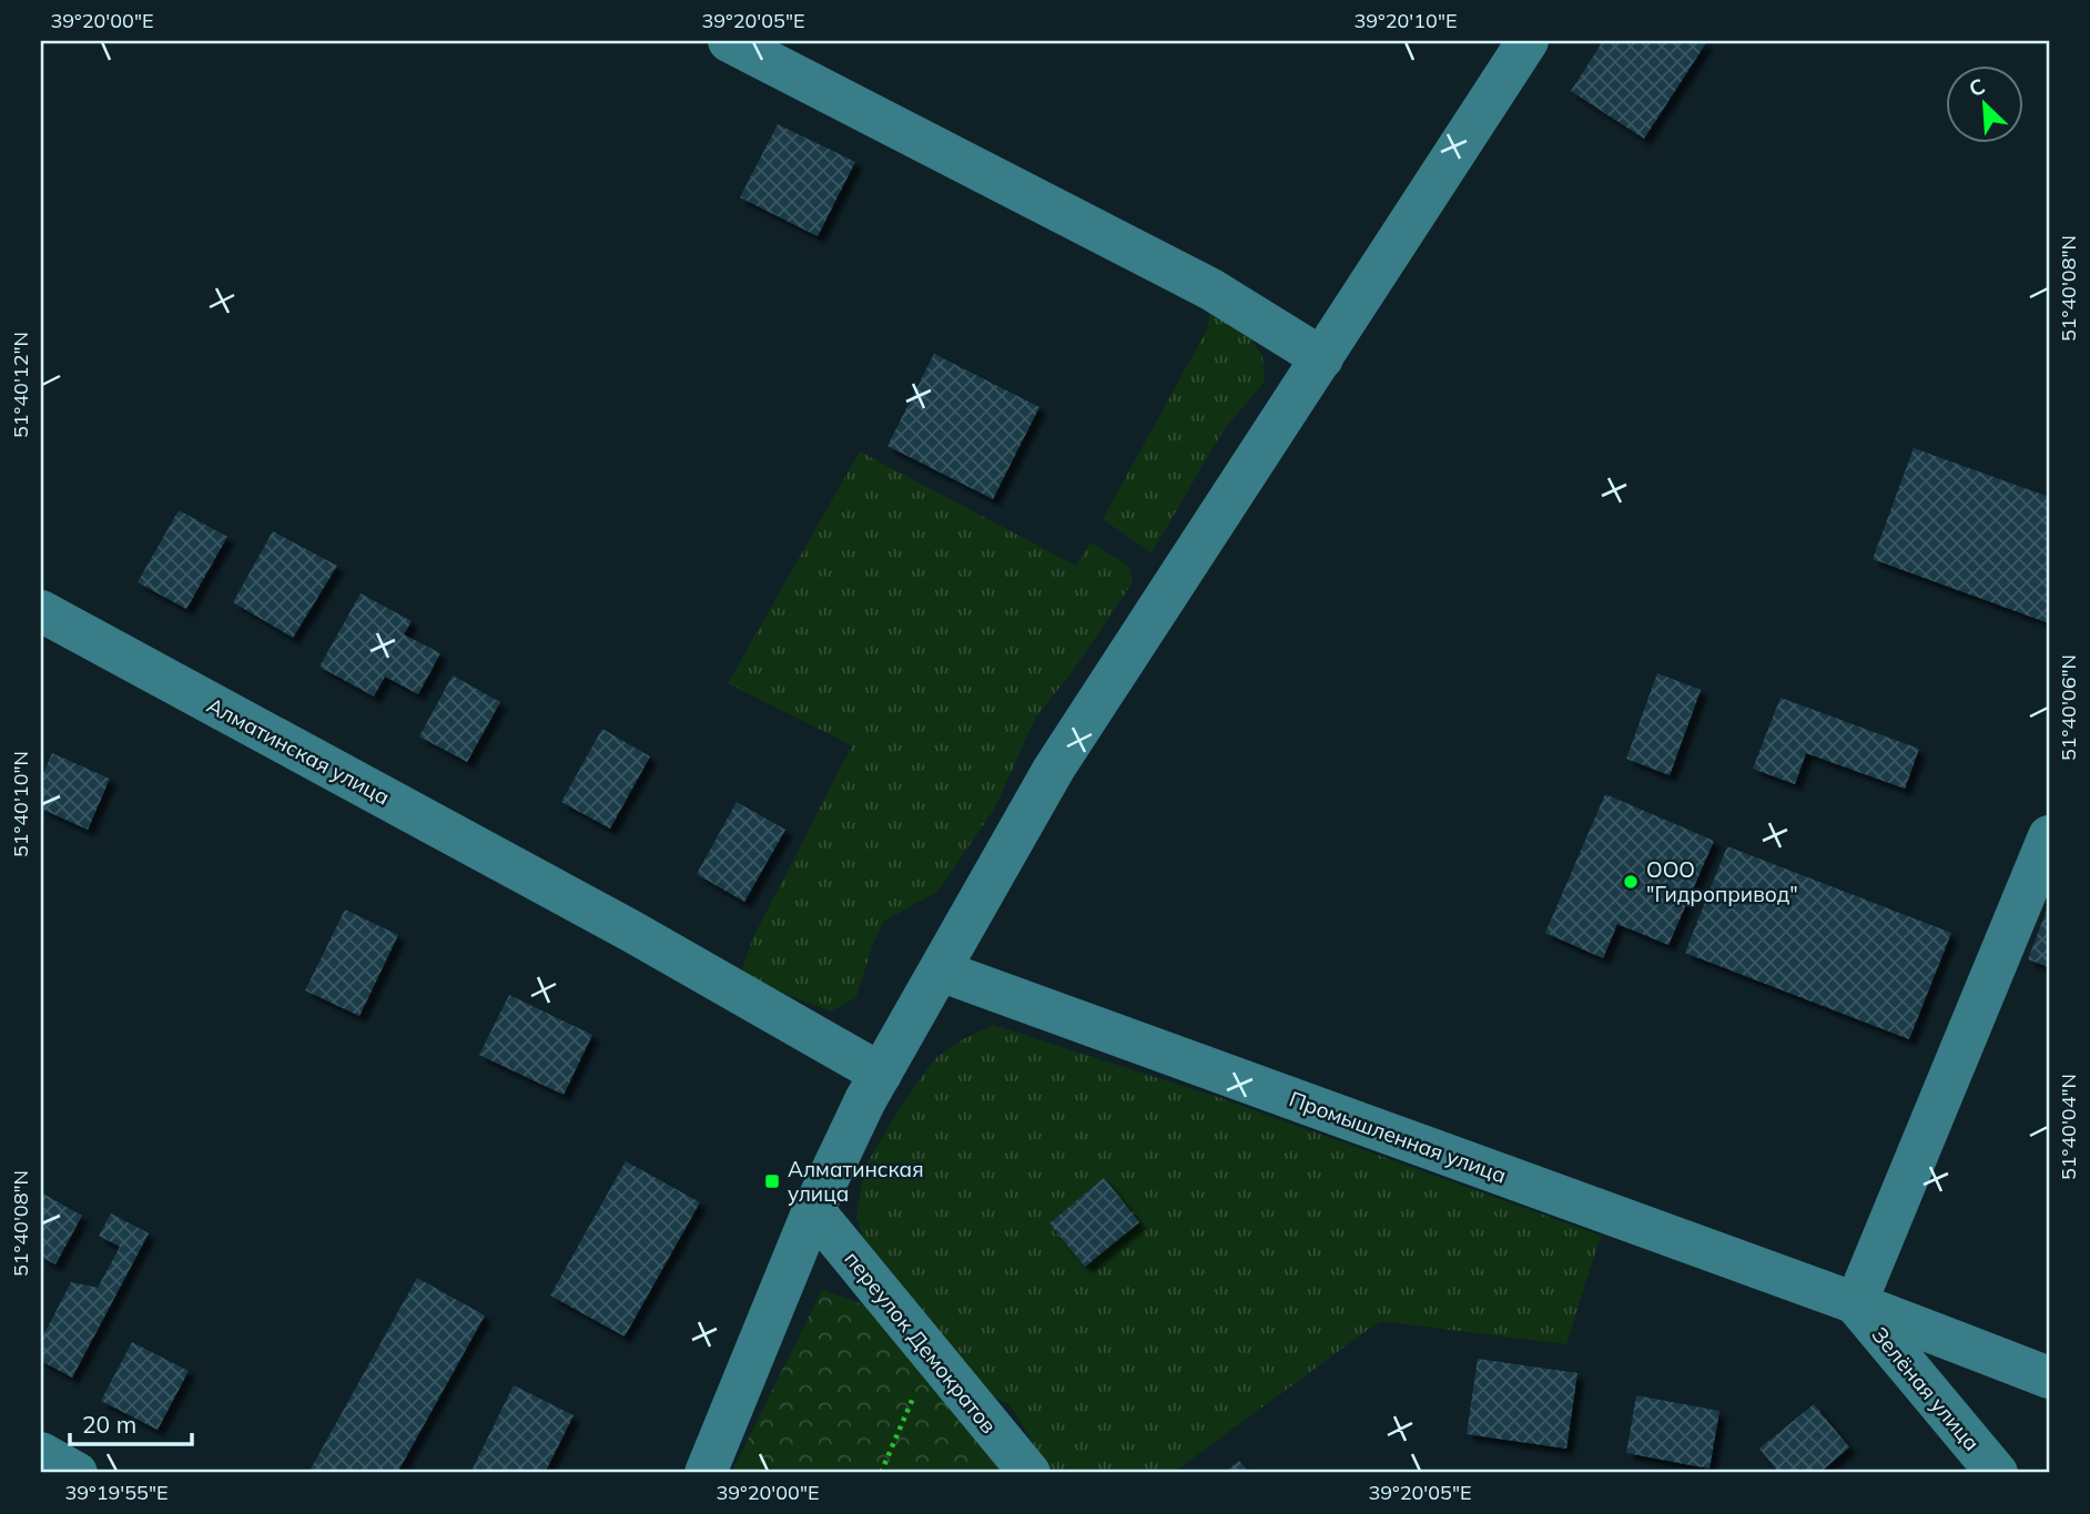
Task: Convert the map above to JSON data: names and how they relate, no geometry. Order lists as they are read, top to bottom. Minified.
{"streets":{"street":["Алматинская улица","Промышленная улица","переулок Демократов","Зелёная улица"]},"crossings":[["Промышленная улица","Зелёная улица"]],"places":{"other":["ООО \"Гидропривод\""],"transit":["Алматинская улица"]},"scale_bar":"20 m","north":"top left","coordinates":["39°20'00\"E","39°20'05\"E","39°20'10\"E","51°40'08\"N","51°40'12\"N","51°40'06\"N","51°40'10\"N","51°40'04\"N","39°19'55\"E"]}
